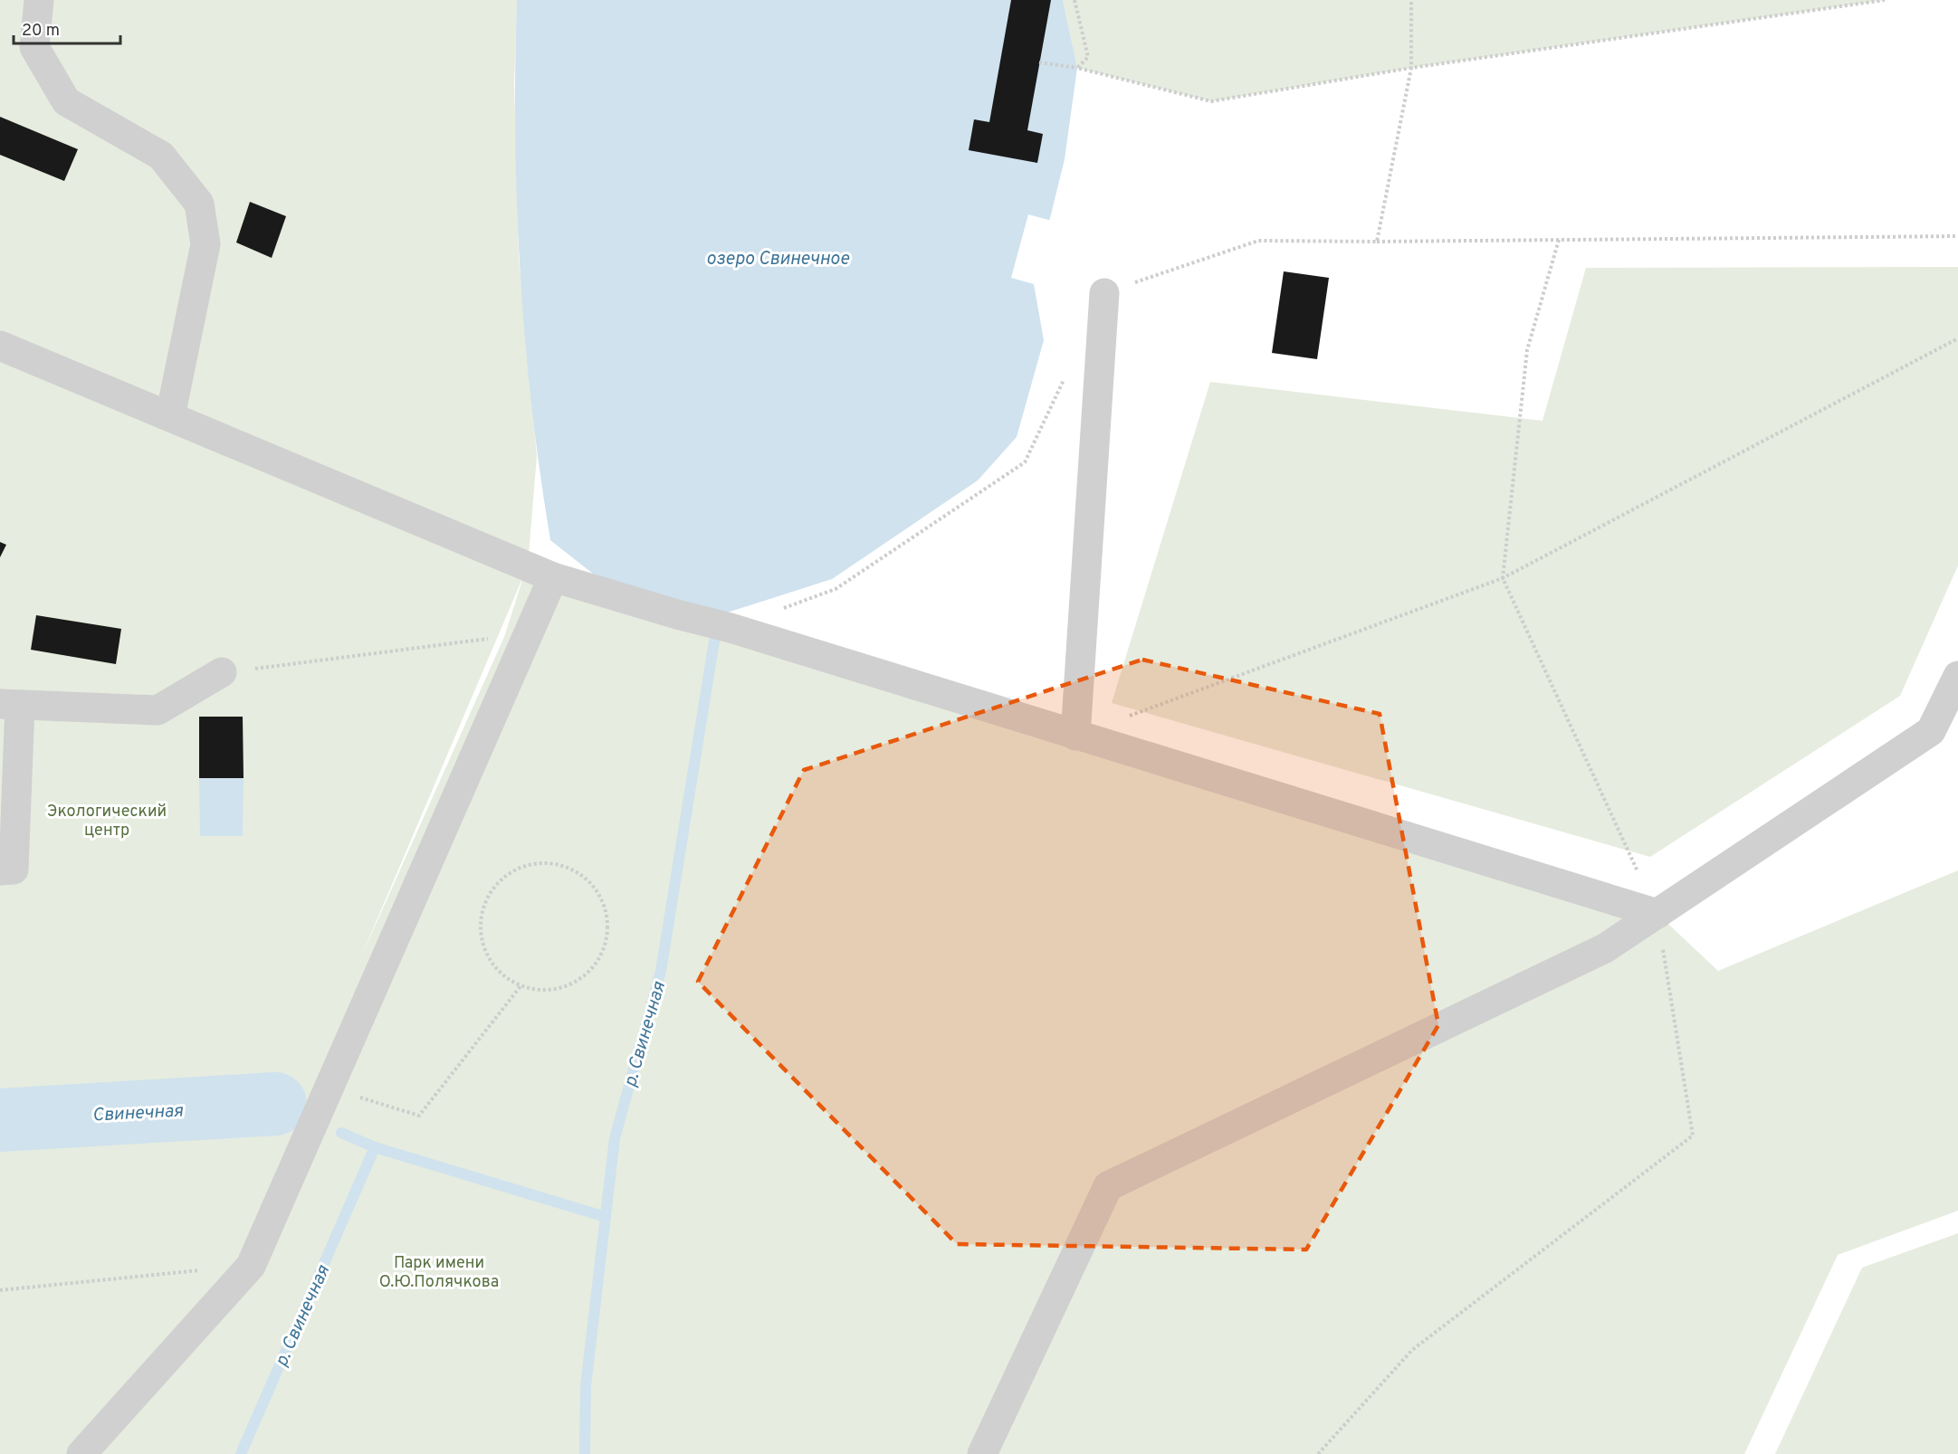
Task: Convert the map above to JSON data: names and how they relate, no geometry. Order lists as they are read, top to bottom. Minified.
{"water":["озеро Свинечное","р. Свинечная","Свинечная"],"parks":["Экологический центр","Парк имени О.Ю.Полячкова"],"scale_bar":"20 m"}
